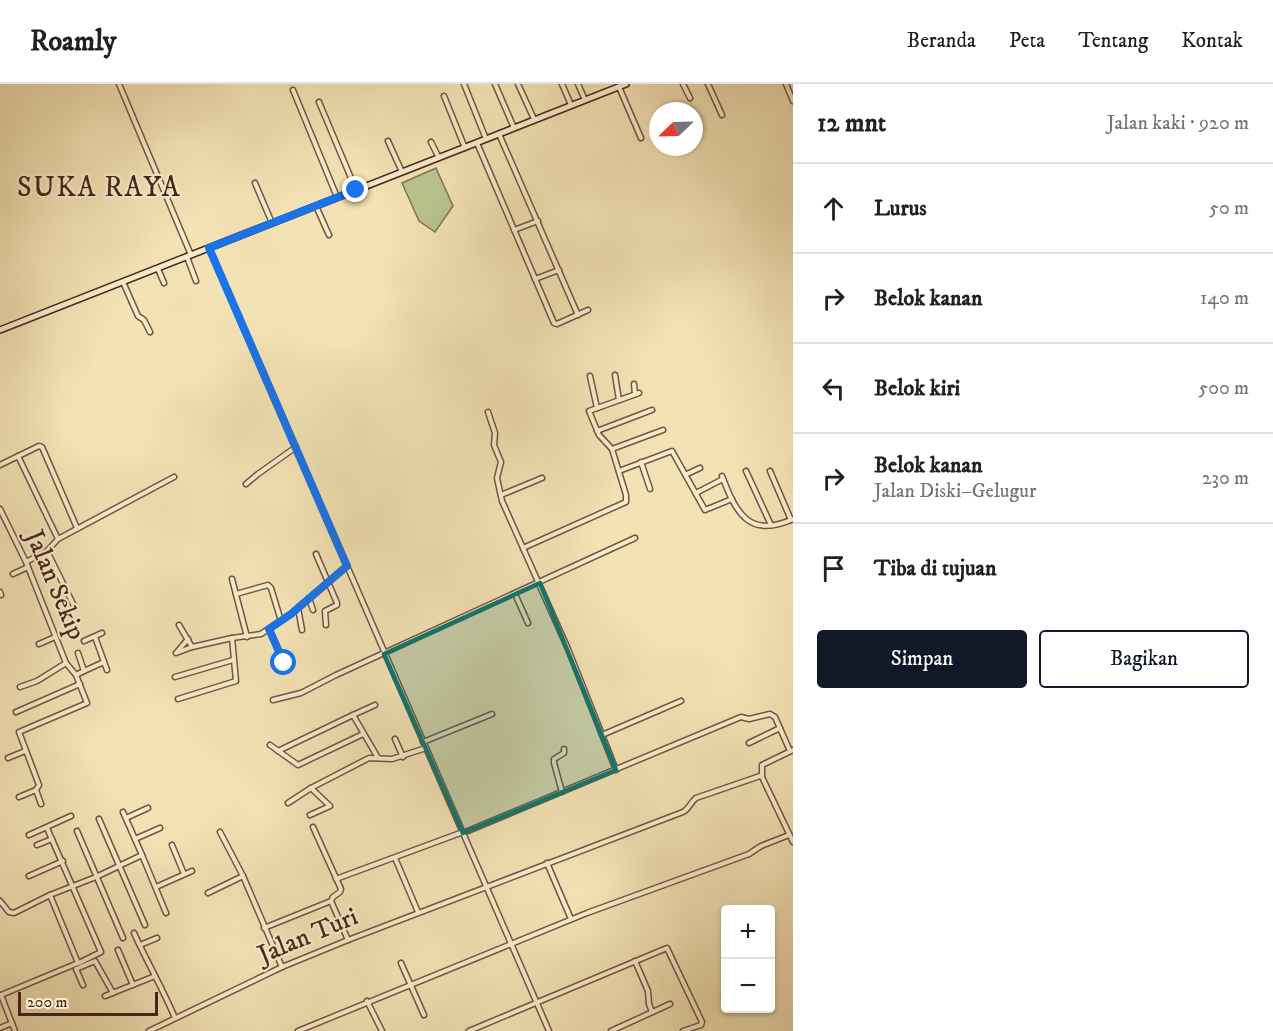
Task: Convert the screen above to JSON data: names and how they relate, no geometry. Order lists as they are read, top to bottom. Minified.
{"streets":{"street":["Jalan Sekip","Jalan Turi"]},"districts":["SUKA RAYA"],"scale_bar":"200 m","north":"bottom left","page":{"header":"Roamly","nav":["Beranda","Peta","Tentang","Kontak"],"heading":["12 mnt","Jalan kaki · 920 m"],"list":[["Lurus","50 m"],["Belok kanan","140 m"],["Belok kiri","500 m"],["Belok kanan","Jalan Diski–Gelugur","230 m"],"Tiba di tujuan"],"buttons":["Simpan","Bagikan"],"map_buttons":["+","−"],"scale":"200 m"}}
